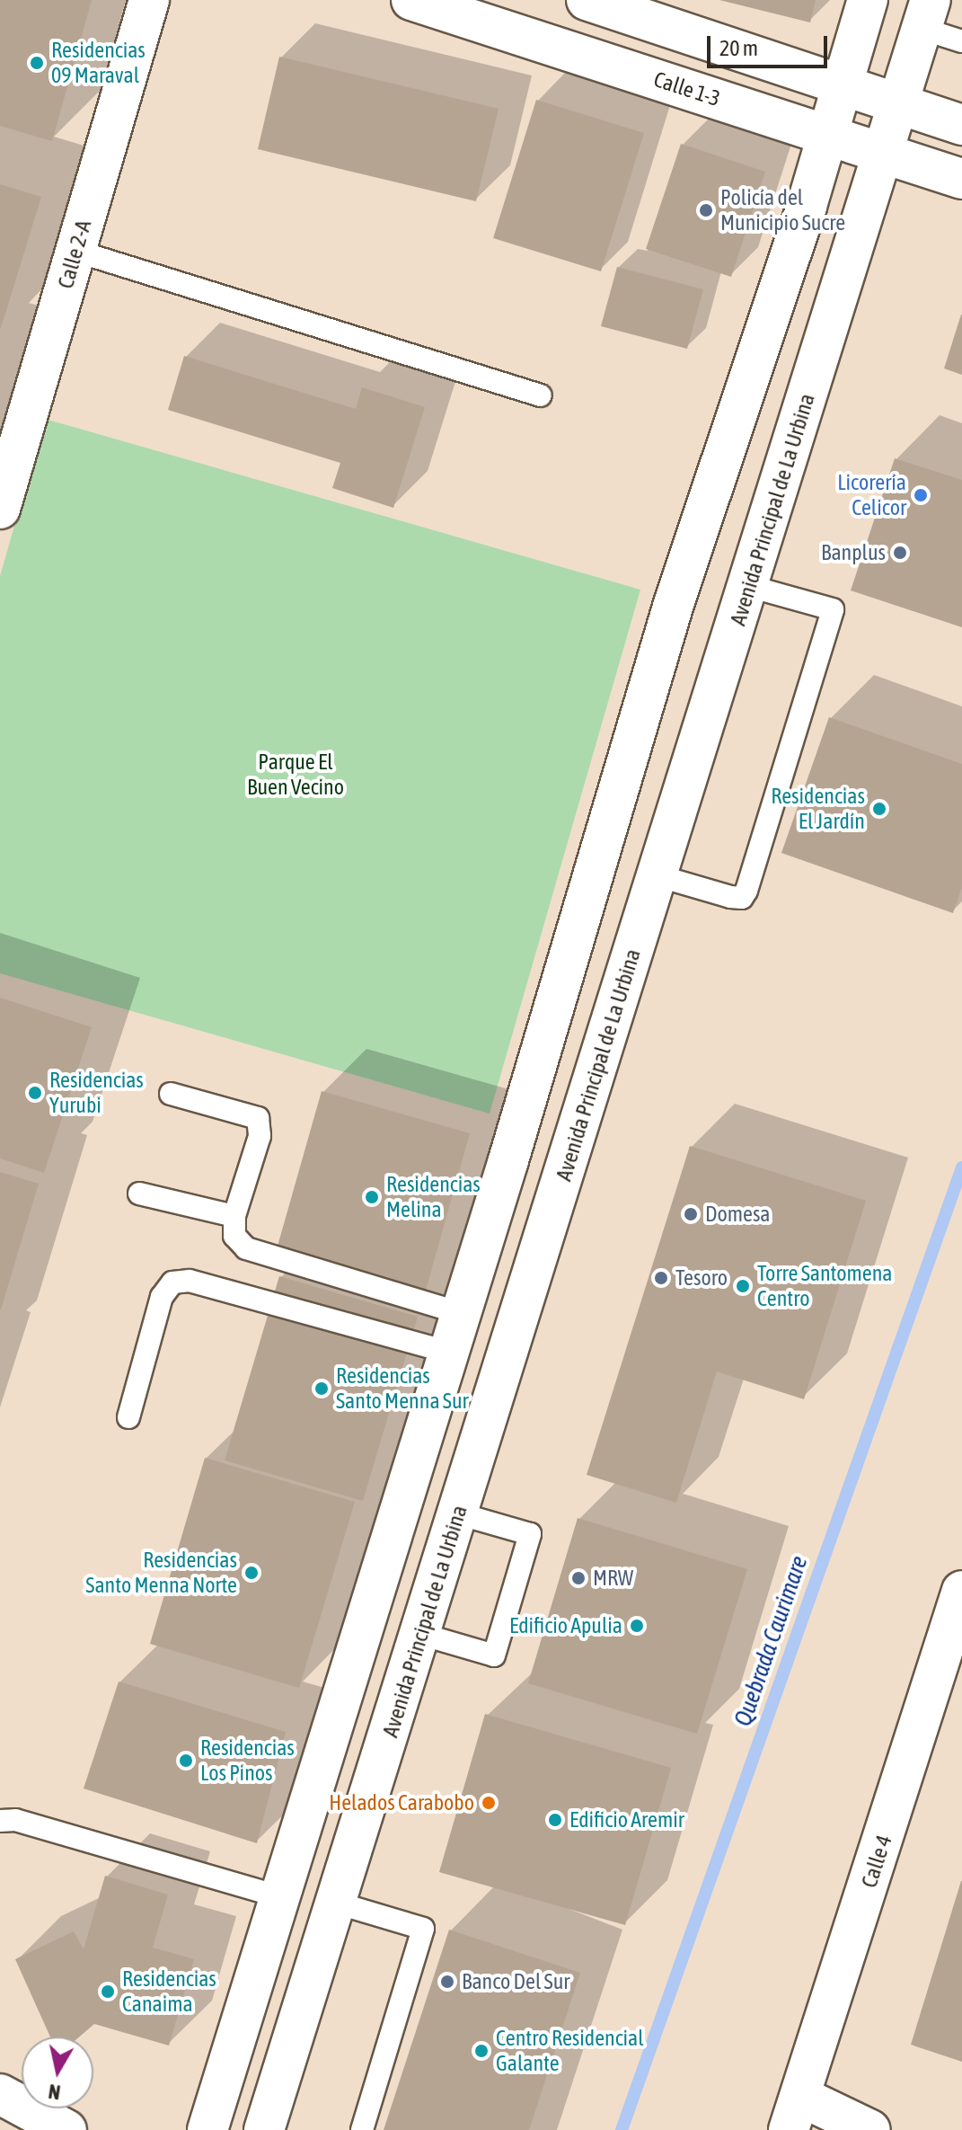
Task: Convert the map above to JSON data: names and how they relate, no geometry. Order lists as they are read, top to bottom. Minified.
{"streets":{"main road":["Calle 1-3","Calle 2-A","Avenida Principal de La Urbina","Calle 4"]},"crossings":[["Calle 1-3","Avenida Principal de La Urbina"]],"water":["Quebrada Caurimare"],"parks":["Parque El Buen Vecino"],"places":["Residencias 09 Maraval","Policía del Municipio Sucre","Licorería Celicor","Banplus","Residencias El Jardín","Residencias Yurubi","Residencias Melina","Domesa","Tesoro","Torre Santomena Centro","Residencias Santo Menna Sur","Residencias Santo Menna Norte","MRW","Edificio Apulia","Residencias Los Pinos","Helados Carabobo","Edificio Aremir","Banco Del Sur","Residencias Canaima","Centro Residencial Galante"],"scale_bar":"20 m","north":"bottom"}
